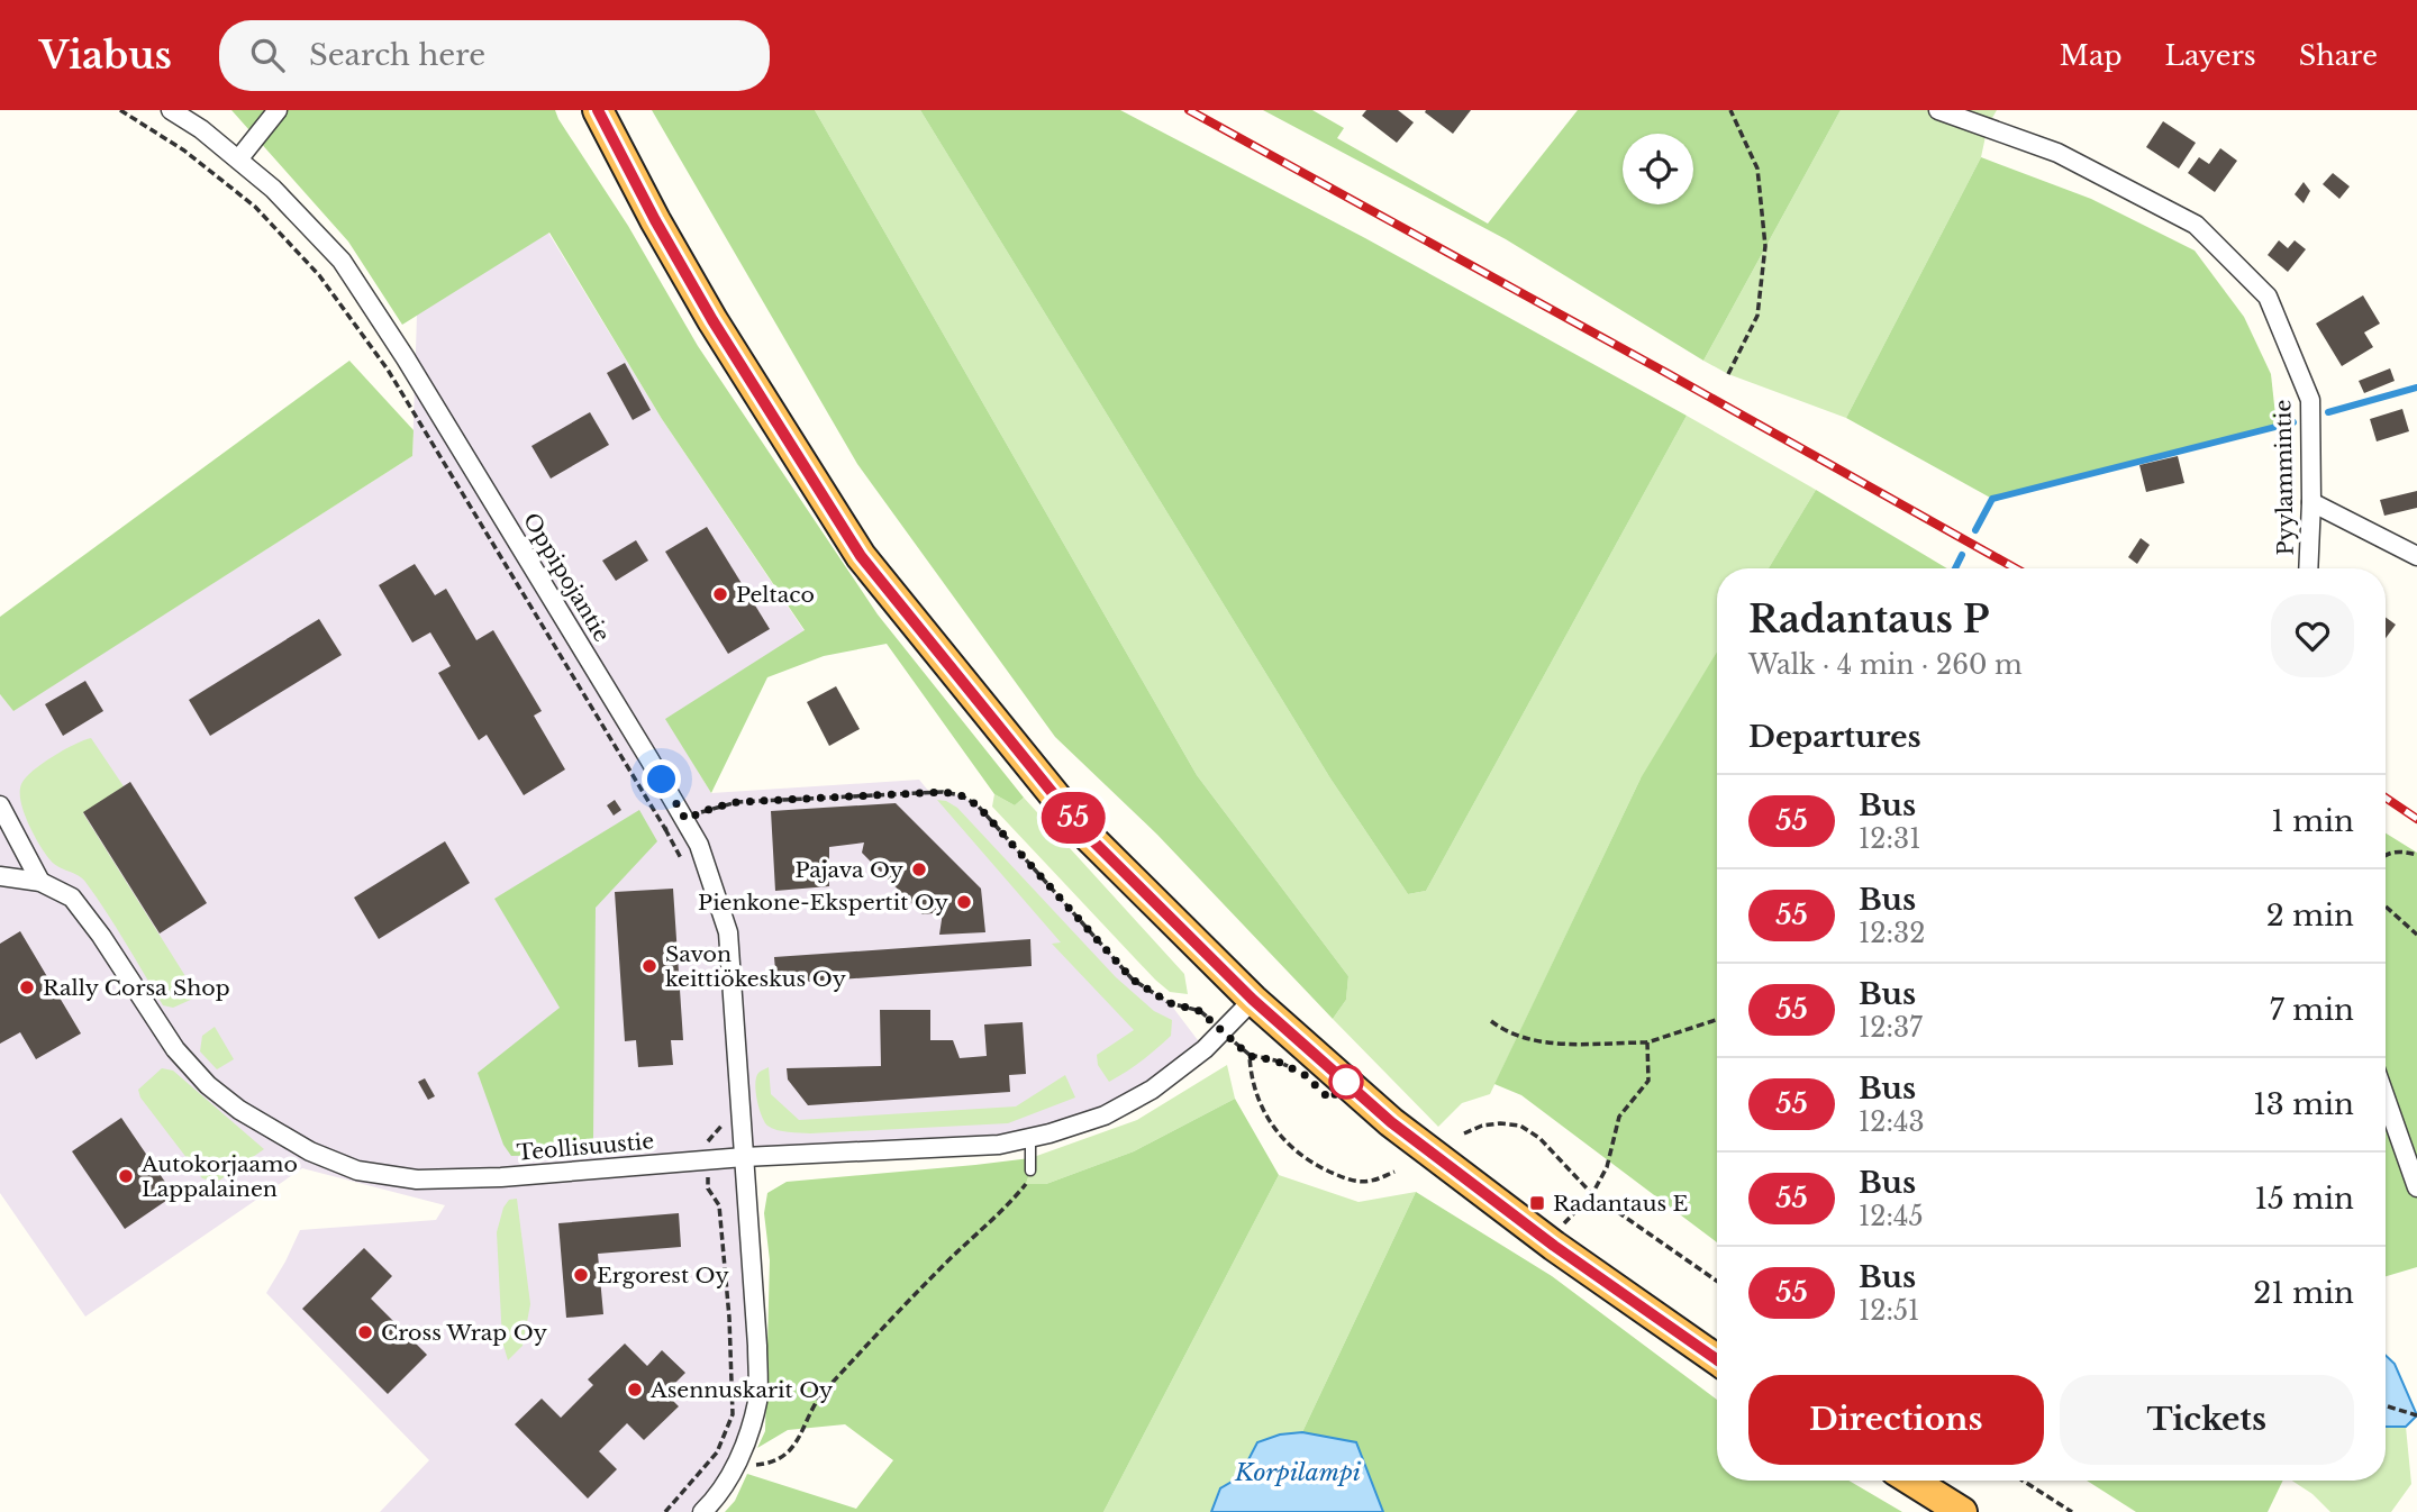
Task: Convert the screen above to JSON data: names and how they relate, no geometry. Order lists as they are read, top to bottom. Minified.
{"streets":{"street":["Pyylammintie","Oppipojantie","Teollisuustie"]},"crossings":[["Oppipojantie","Teollisuustie"]],"water":["Korpilampi"],"places":{"other":["Peltaco","Pajava Oy","Pienkone-Ekspertit Oy","Savon keittiökeskus Oy","Rally Corsa Shop","Autokorjaamo Lappalainen","Ergorest Oy","Cross Wrap Oy","Asennuskarit Oy"],"transit":["Radantaus E"]},"lines":["bus line 55"],"page":{"header":"Viabus","search":"Search here","nav":["Map","Layers","Share"],"on_map":"55","heading":[["Radantaus P","Walk · 4 min · 260 m"],"Departures"],"list":[{"mark":"55","name":"Bus","note":"12:31","value":"1 min"},{"mark":"55","name":"Bus","note":"12:32","value":"2 min"},{"mark":"55","name":"Bus","note":"12:37","value":"7 min"},{"mark":"55","name":"Bus","note":"12:43","value":"13 min"},{"mark":"55","name":"Bus","note":"12:45","value":"15 min"},{"mark":"55","name":"Bus","note":"12:51","value":"21 min"}],"buttons":["Directions","Tickets"]}}
